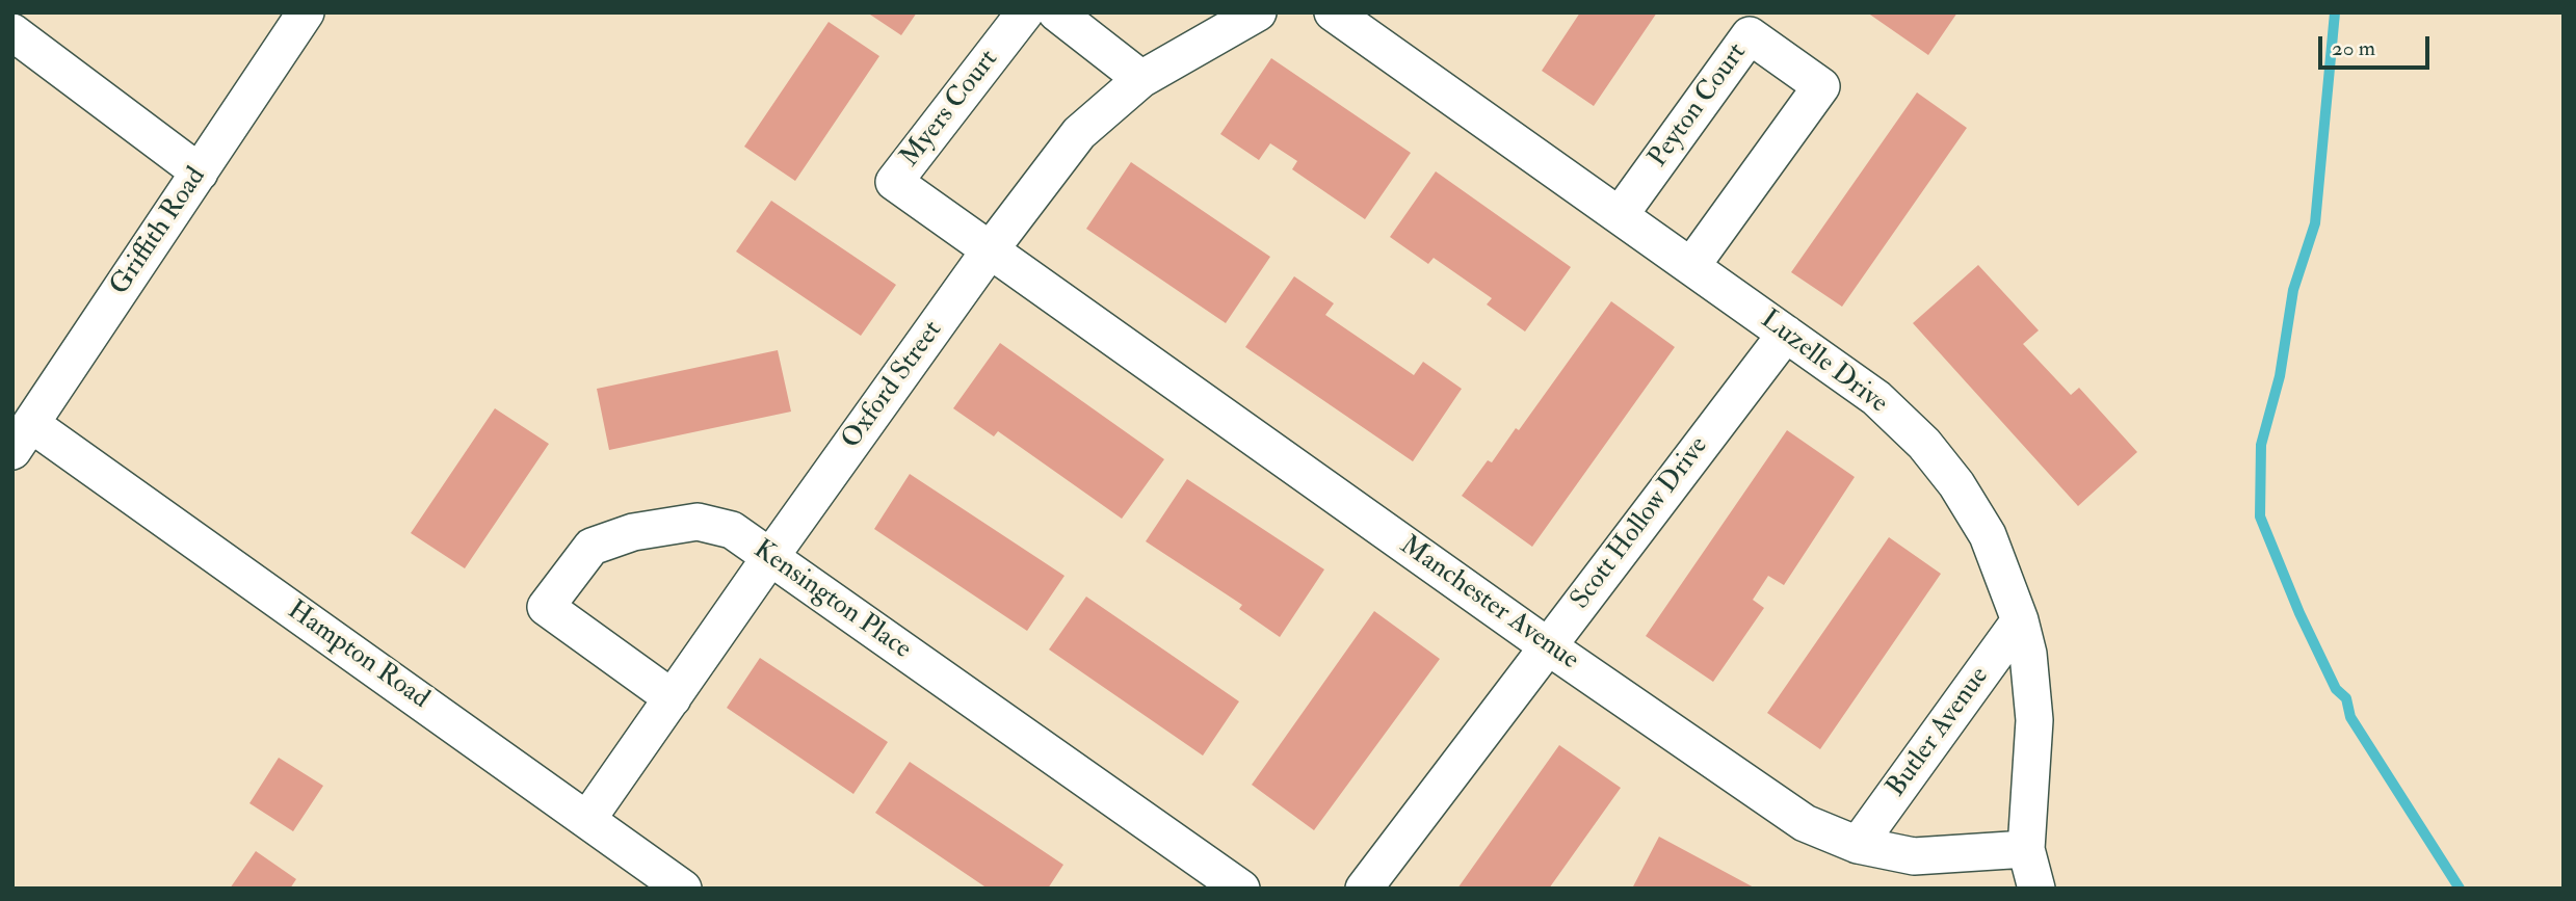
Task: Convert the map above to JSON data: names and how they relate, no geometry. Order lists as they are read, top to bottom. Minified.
{"streets":{"street":["Peyton Court","Myers Court","Griffith Road","Luzelle Drive","Oxford Street","Scott Hollow Drive","Kensington Place","Manchester Avenue","Hampton Road","Butler Avenue"]},"crossings":[["Peyton Court","Luzelle Drive"],["Myers Court","Oxford Street"],["Myers Court","Manchester Avenue"],["Griffith Road","Hampton Road"],["Luzelle Drive","Scott Hollow Drive"],["Luzelle Drive","Manchester Avenue"],["Luzelle Drive","Butler Avenue"],["Oxford Street","Kensington Place"],["Oxford Street","Manchester Avenue"],["Oxford Street","Hampton Road"],["Scott Hollow Drive","Manchester Avenue"],["Manchester Avenue","Butler Avenue"]],"scale_bar":"20 m"}
